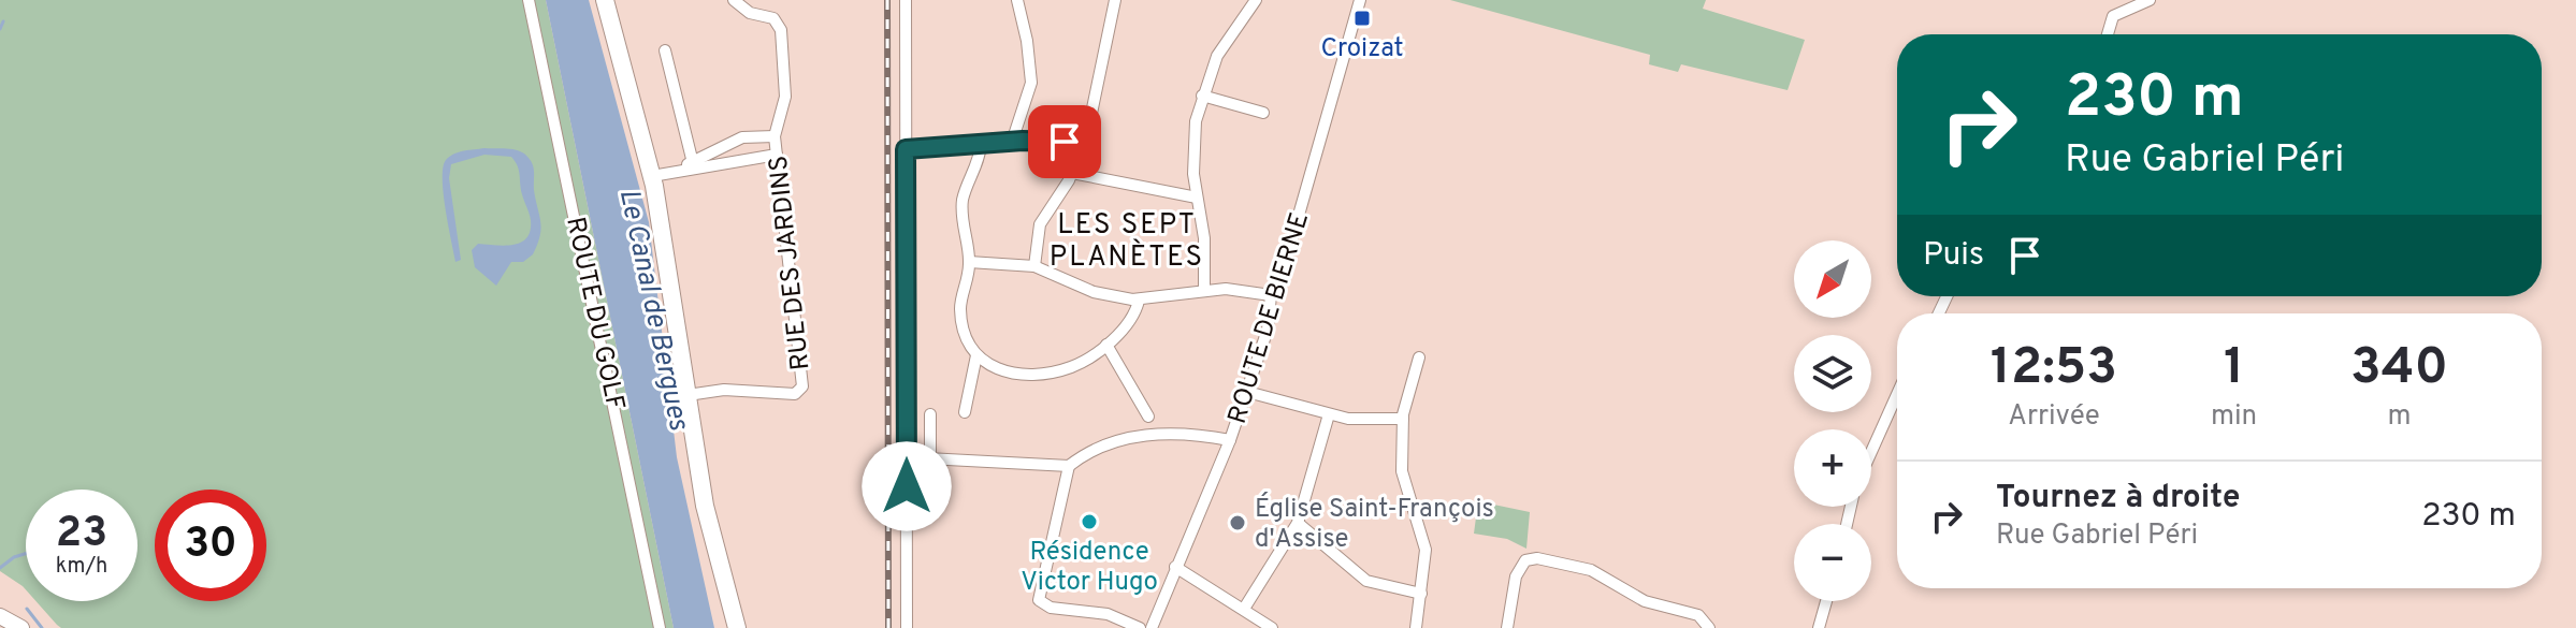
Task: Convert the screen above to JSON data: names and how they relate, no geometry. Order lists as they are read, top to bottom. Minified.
{"streets":{"street":["RUE DES JARDINS","ROUTE DU GOLF","ROUTE DE BIERNE"]},"districts":["LES SEPT PLANÈTES"],"water":["Le Canal de Bergues"],"places":{"transit":["Croizat"],"other":["Résidence Victor Hugo","Église Saint-François d'Assise"]},"north":"bottom left","page":{"turn":["230 m","Rue Gabriel Péri"],"then":"Puis","map_buttons":["+","−"],"eta":["12:53","Arrivée","1","min","340","m"],"list":[{"name":"Tournez à droite","note":"Rue Gabriel Péri","value":"230 m"}],"speed":"23 km/h","limit":"30"}}
